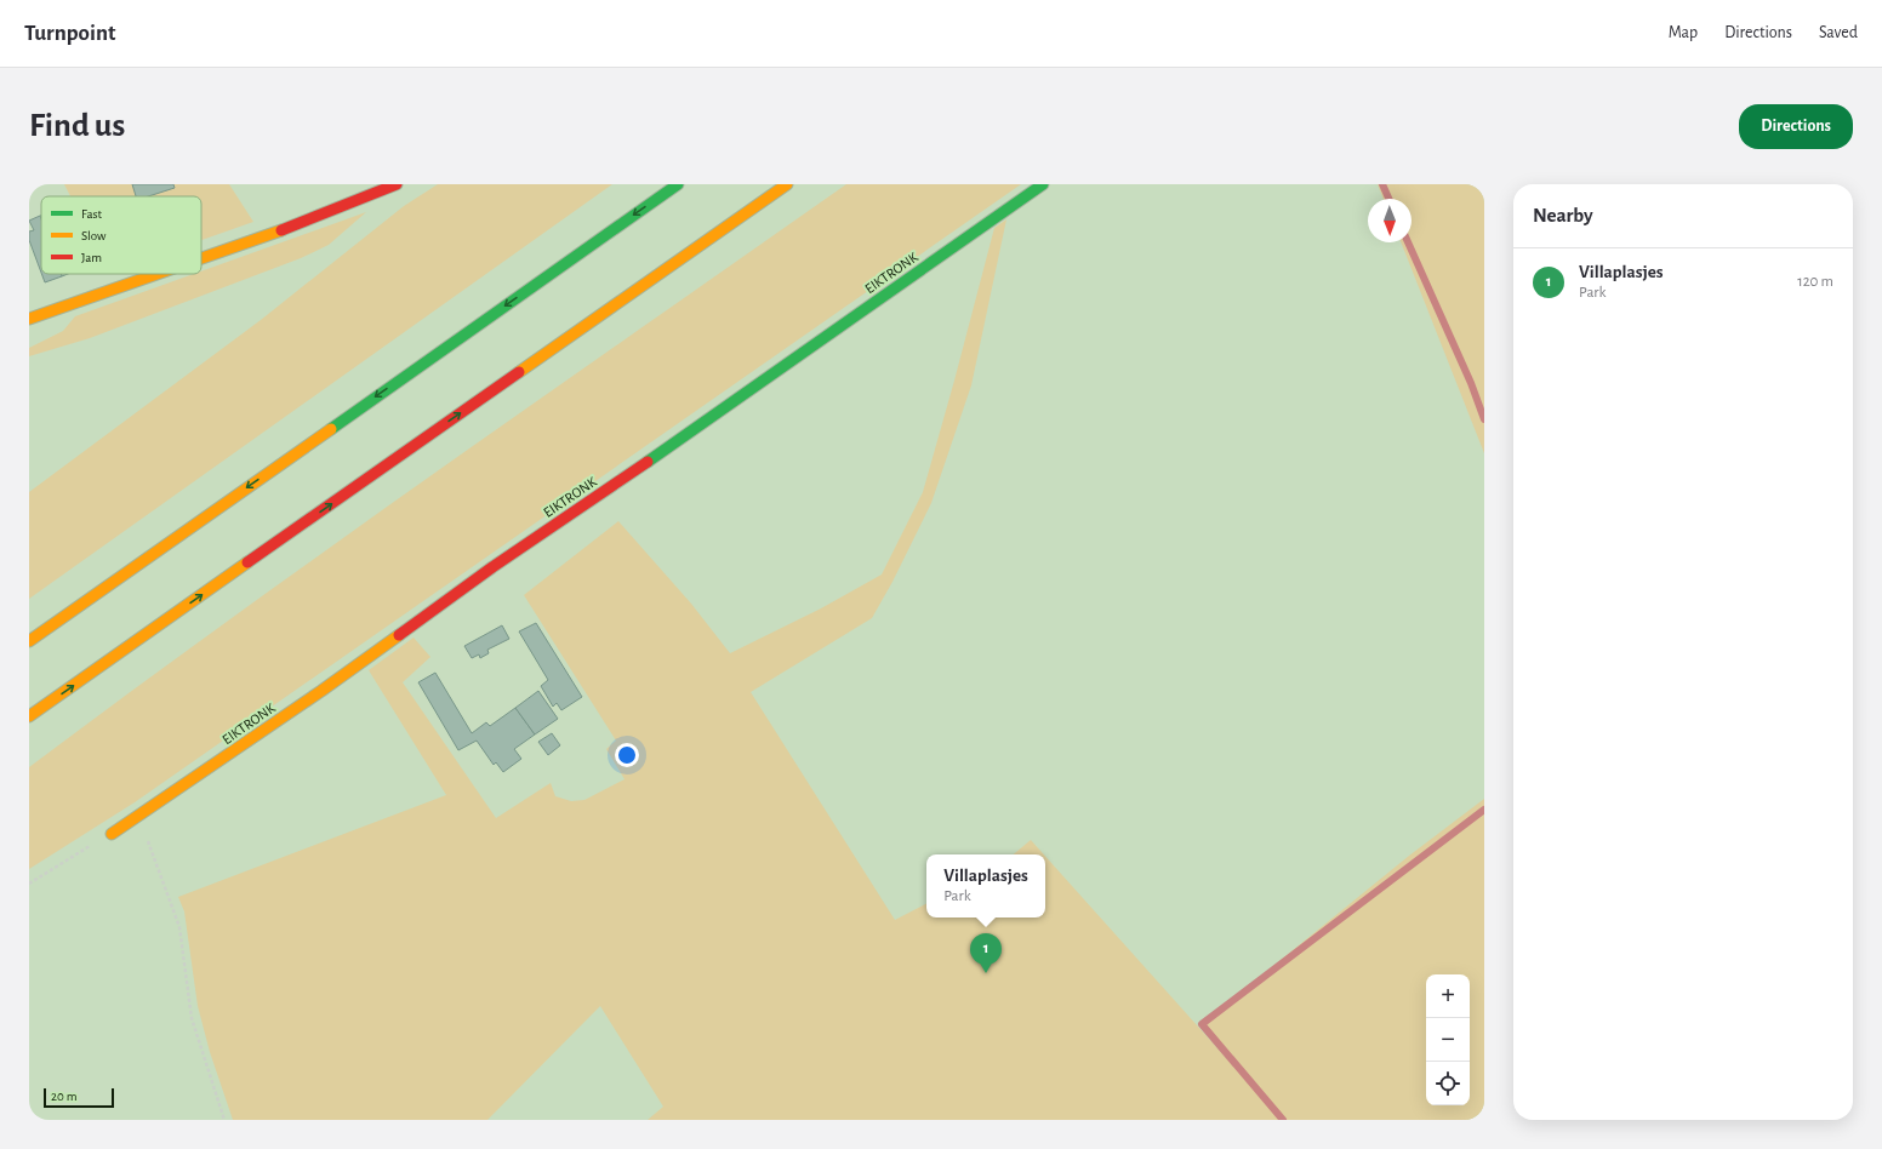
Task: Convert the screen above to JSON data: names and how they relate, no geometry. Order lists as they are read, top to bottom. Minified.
{"streets":{"main road":["EIKTRONK"]},"legend":["Fast","Slow","Jam"],"scale_bar":"20 m","north":"bottom","page":{"header":"Turnpoint","nav":["Map","Directions","Saved"],"buttons":"Directions","title":"Find us","heading":"Nearby","list":[{"mark":"1","name":"Villaplasjes","note":"Park","value":"120 m"}],"popup":["Villaplasjes","Park"],"pins":"1","map_buttons":["+","−"],"scale":"20 m"}}
